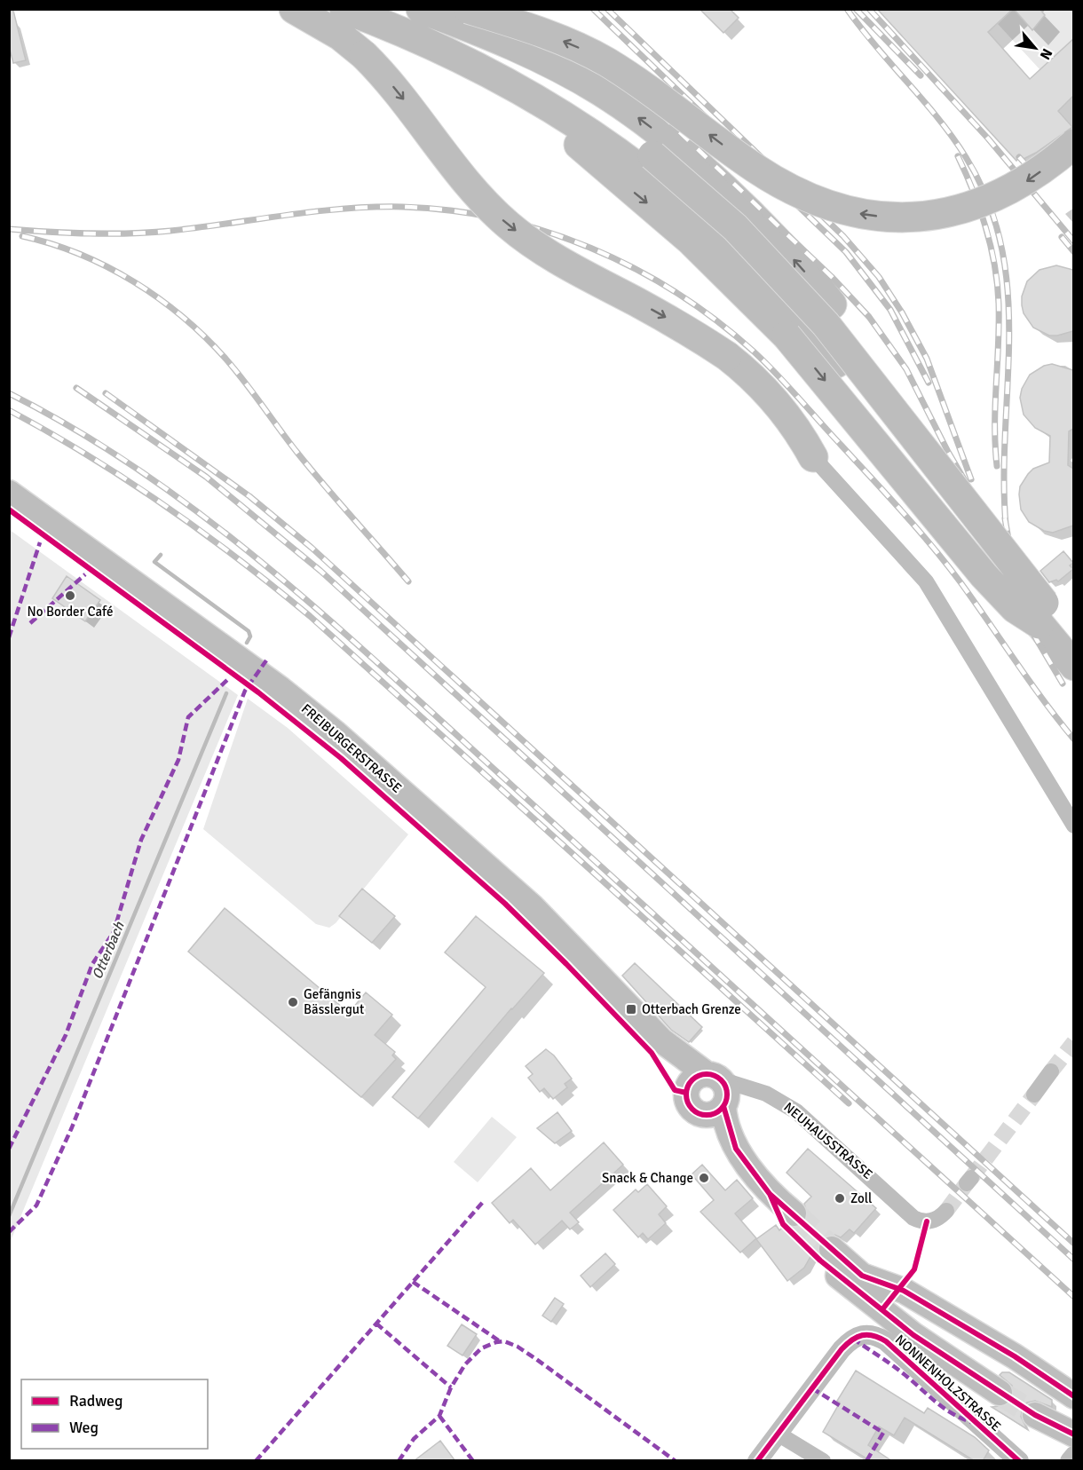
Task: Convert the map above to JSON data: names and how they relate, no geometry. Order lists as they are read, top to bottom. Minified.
{"streets":{"main road":["FREIBURGERSTRASSE"],"street":["NEUHAUSSTRASSE","NONNENHOLZSTRASSE"]},"crossings":[["FREIBURGERSTRASSE","NEUHAUSSTRASSE"]],"water":["Otterbach"],"places":{"other":["No Border Café","Gefängnis Bässlergut","Snack & Change","Zoll"],"transit":["Otterbach Grenze"]},"legend":["Radweg","Weg"],"north":"bottom right"}
